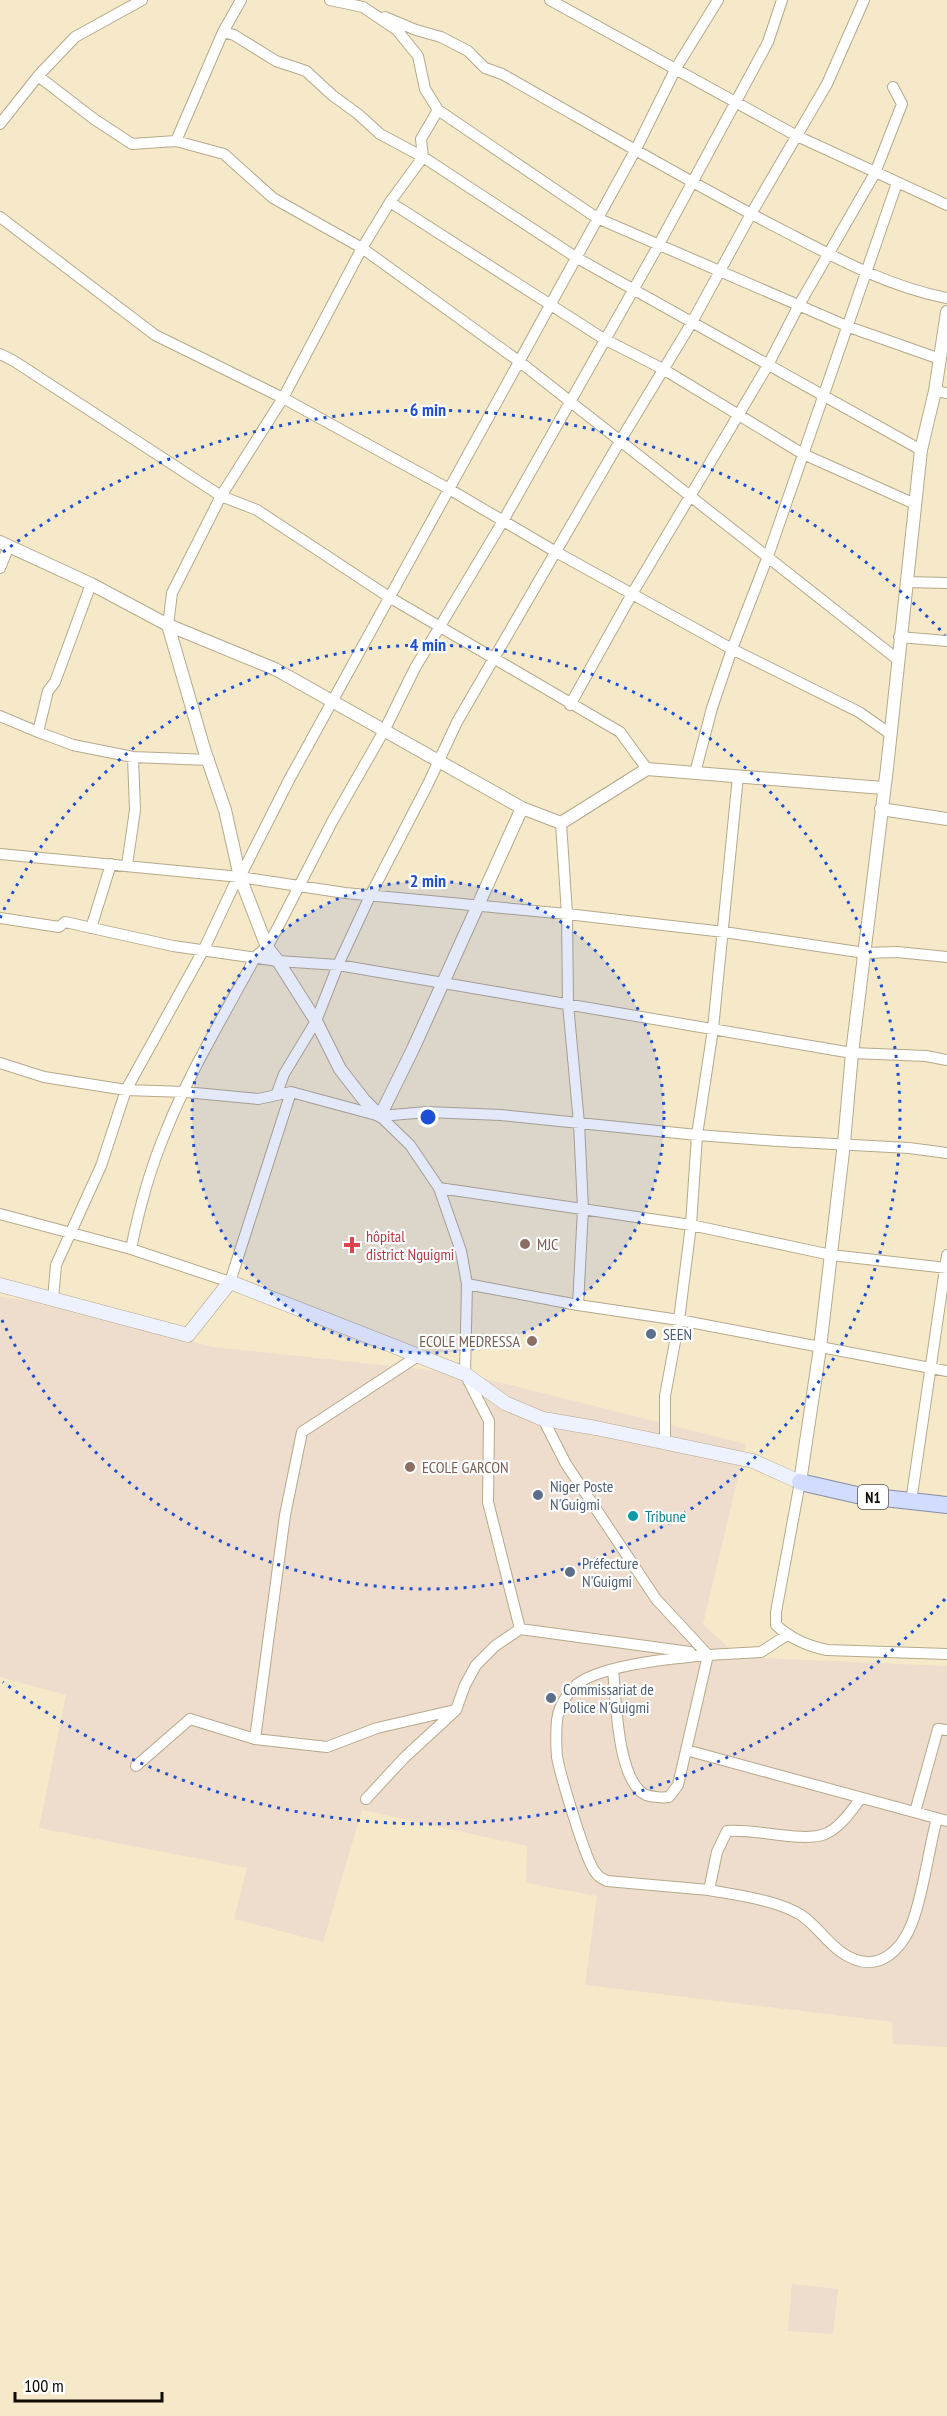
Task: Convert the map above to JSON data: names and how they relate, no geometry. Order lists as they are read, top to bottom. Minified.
{"streets":{"highway":["N1"]},"places":{"other":["MJC","SEEN","ECOLE MEDRESSA","ECOLE GARCON","Niger Poste N'Guigmi","Tribune","Préfecture N'Guigmi","Commissariat de Police N'Guigmi"],"health":["hôpital district Nguigmi"]},"scale_bar":"100 m","rings":["6 min","4 min","2 min"]}
